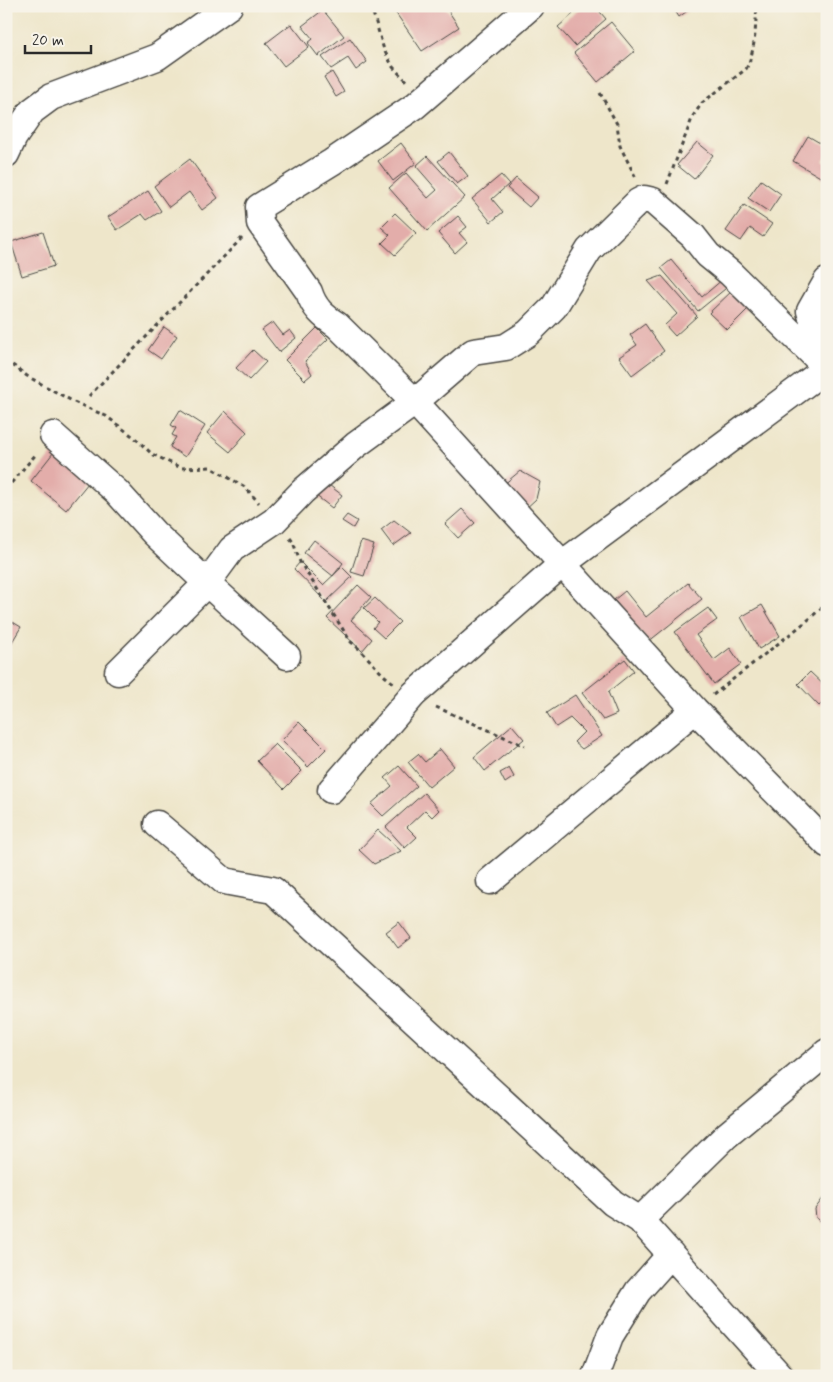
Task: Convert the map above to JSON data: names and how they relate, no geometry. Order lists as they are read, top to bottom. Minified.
{"scale_bar":"20 m"}
